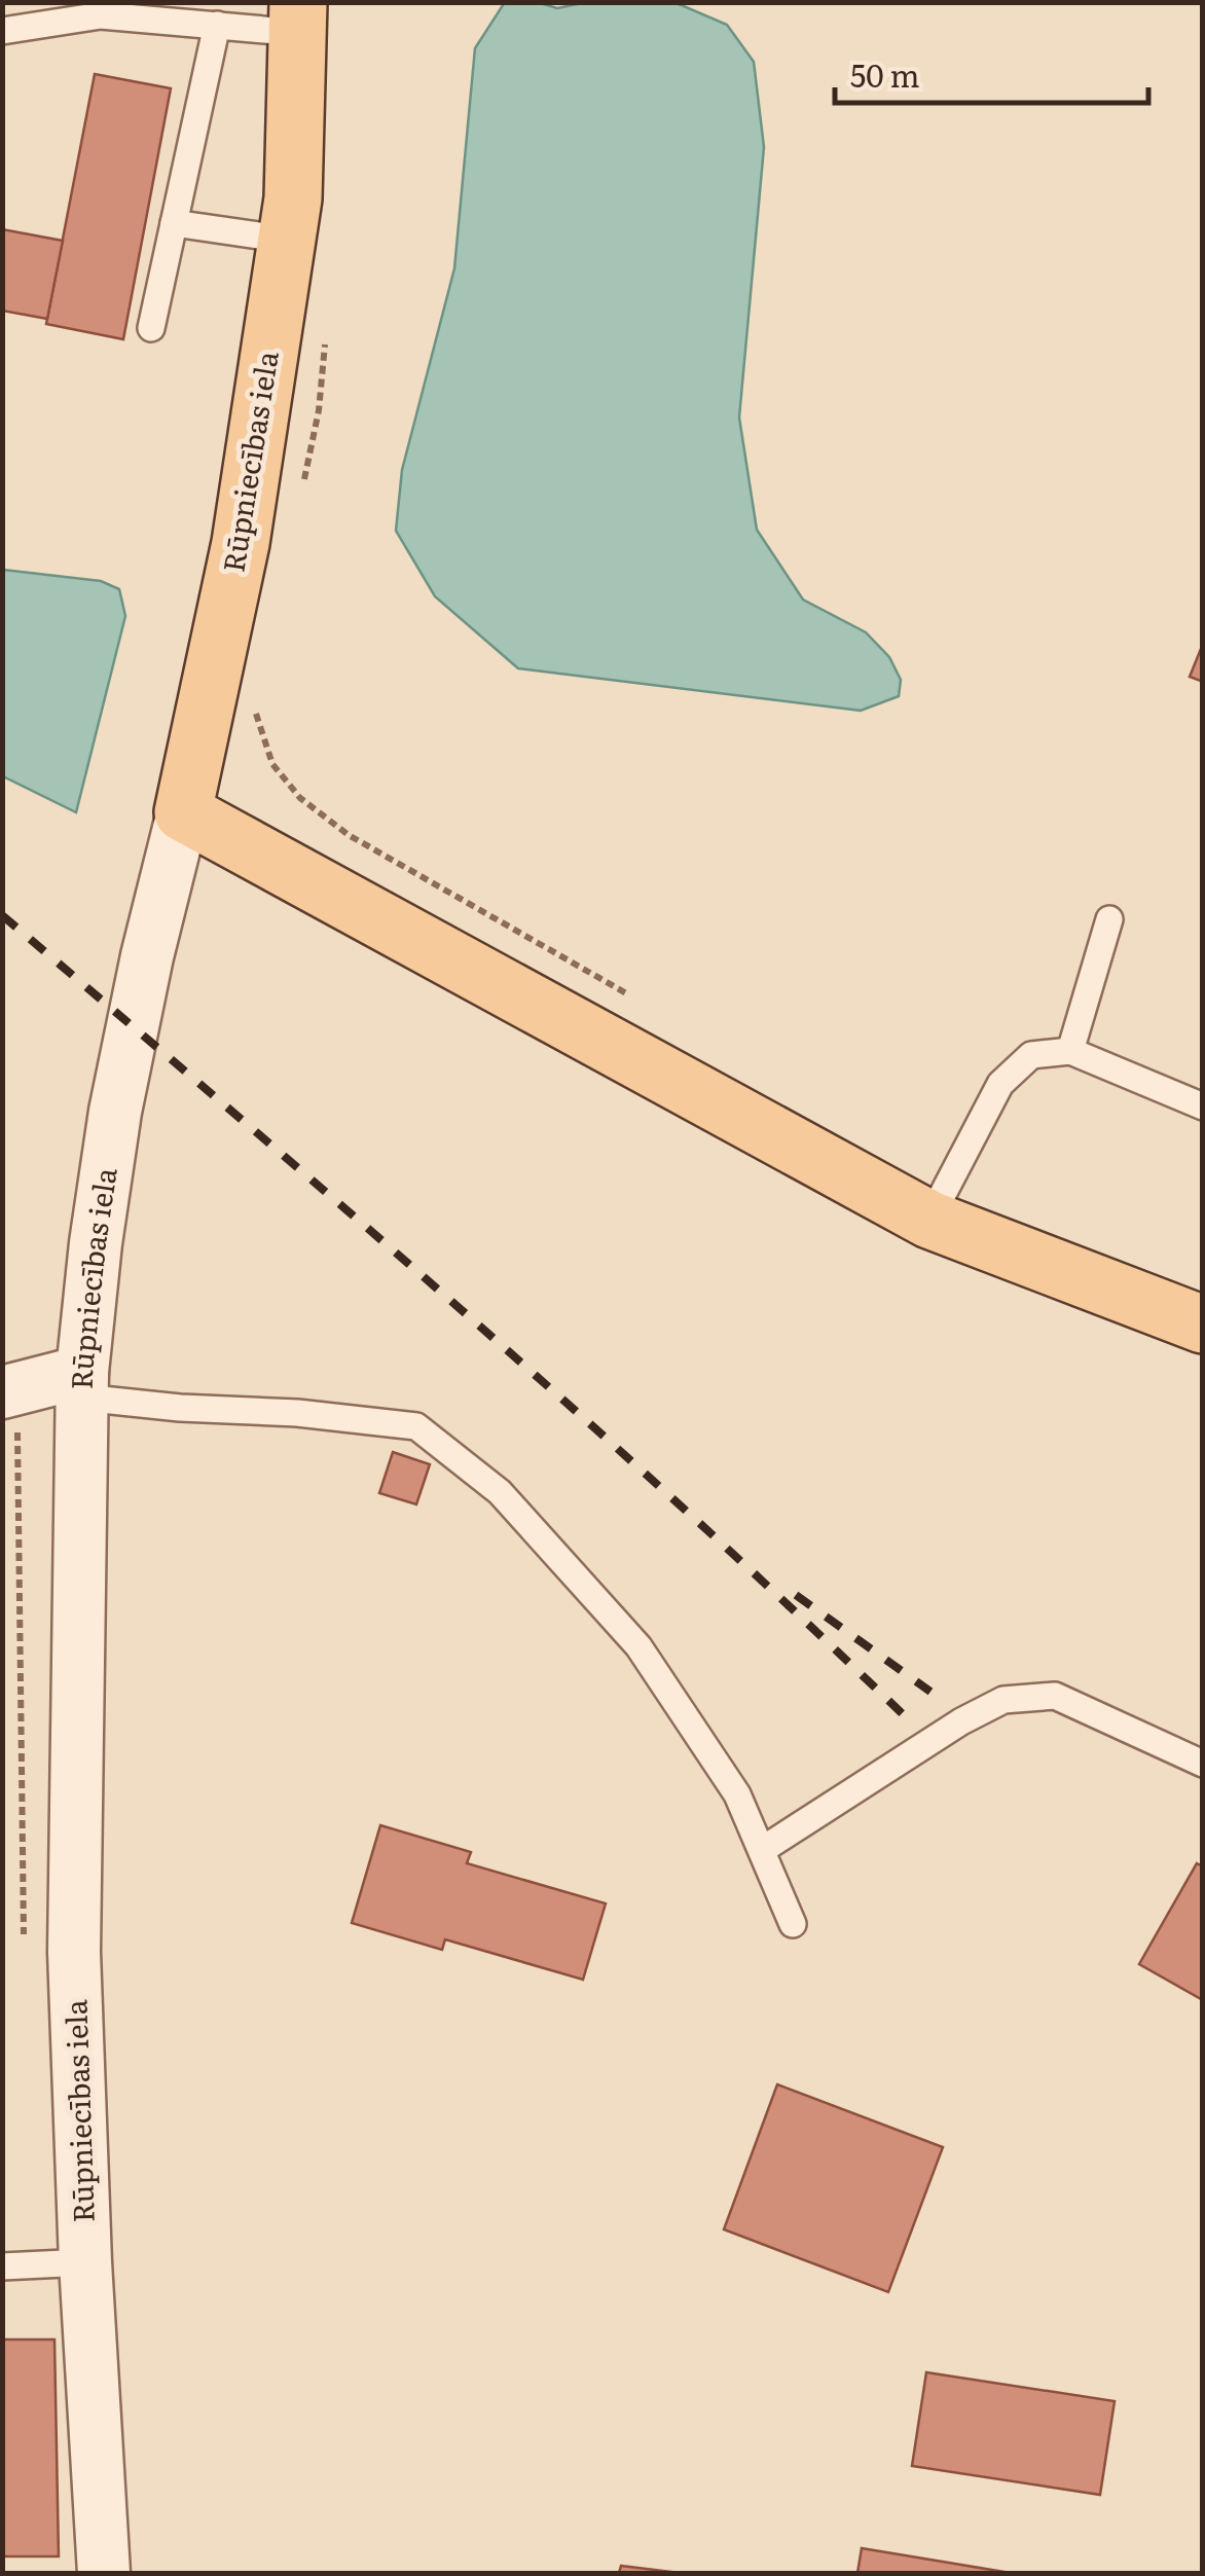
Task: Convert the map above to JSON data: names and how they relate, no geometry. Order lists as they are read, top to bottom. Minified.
{"streets":{"main road":["Rūpniecības iela"]},"scale_bar":"50 m"}
